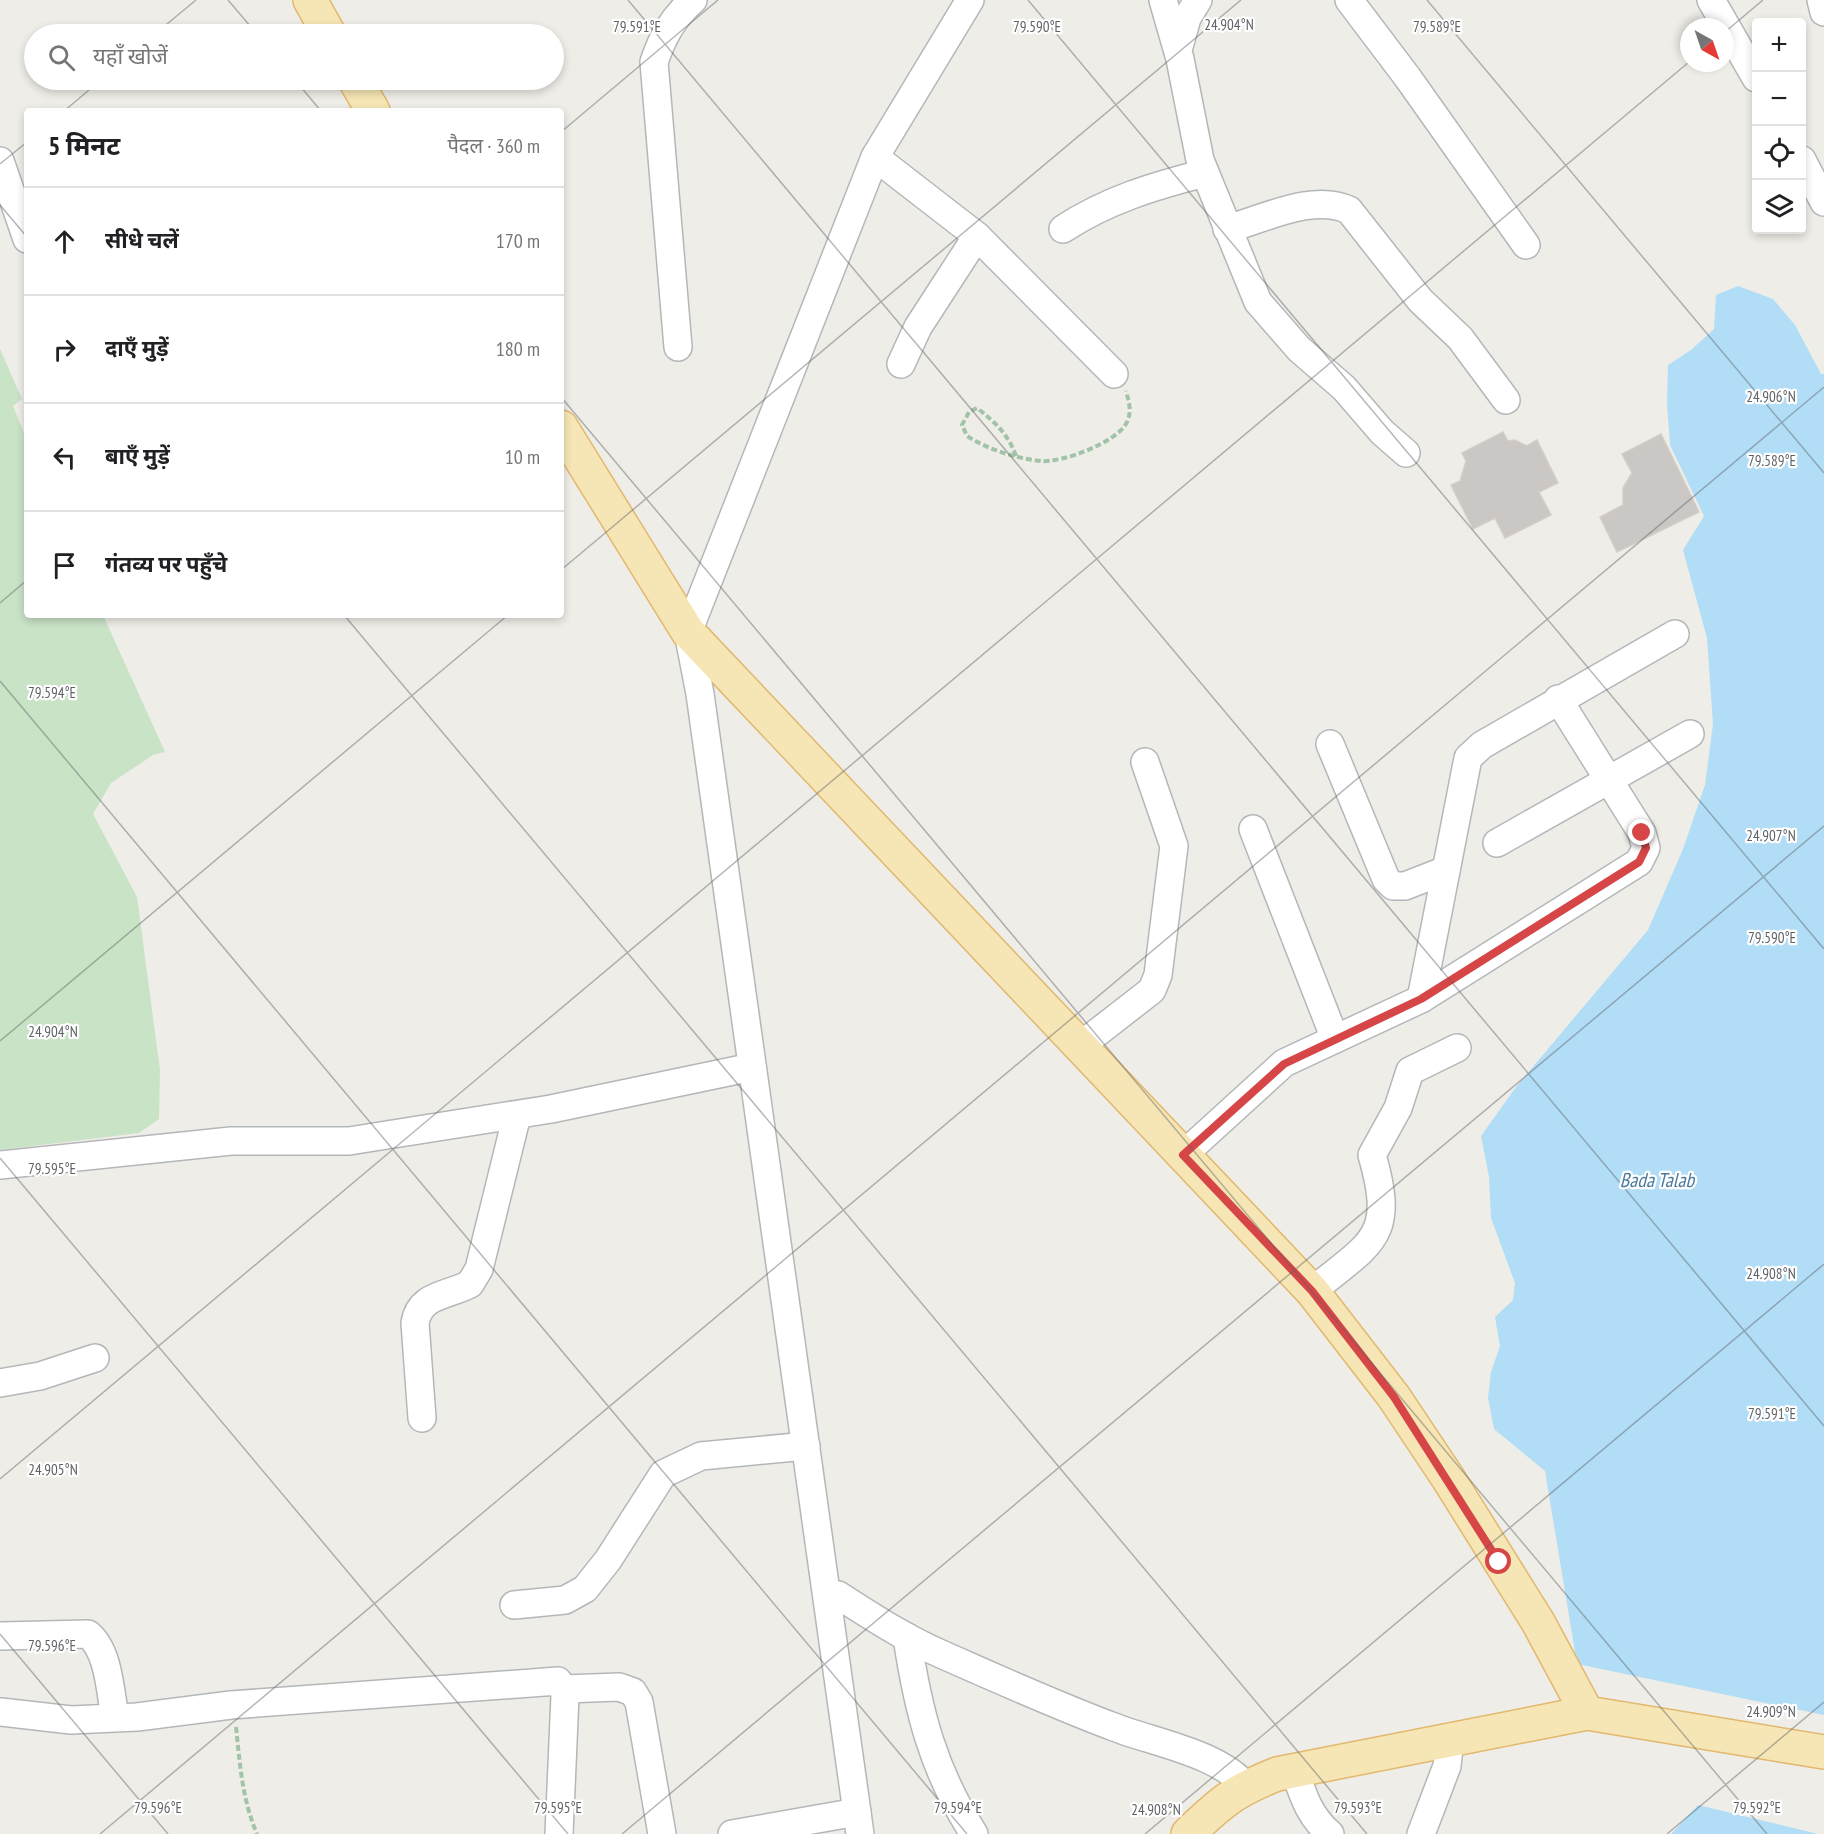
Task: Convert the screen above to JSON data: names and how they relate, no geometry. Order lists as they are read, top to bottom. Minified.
{"water":["Bada Talab"],"north":"bottom right","page":{"map_buttons":["+","−"],"search":"यहाँ खोजें","heading":["5 मिनट","पैदल · 360 m"],"list":[["सीधे चलें","170 m"],["दाएँ मुड़ें","180 m"],["बाएँ मुड़ें","10 m"],"गंतव्य पर पहुँचे"]},"coordinates":["24.904°N","79.591°E","79.590°E","79.589°E","24.906°N","79.594°E","24.907°N","79.595°E","24.908°N","24.905°N","79.596°E","24.909°N","79.593°E","79.592°E"]}
